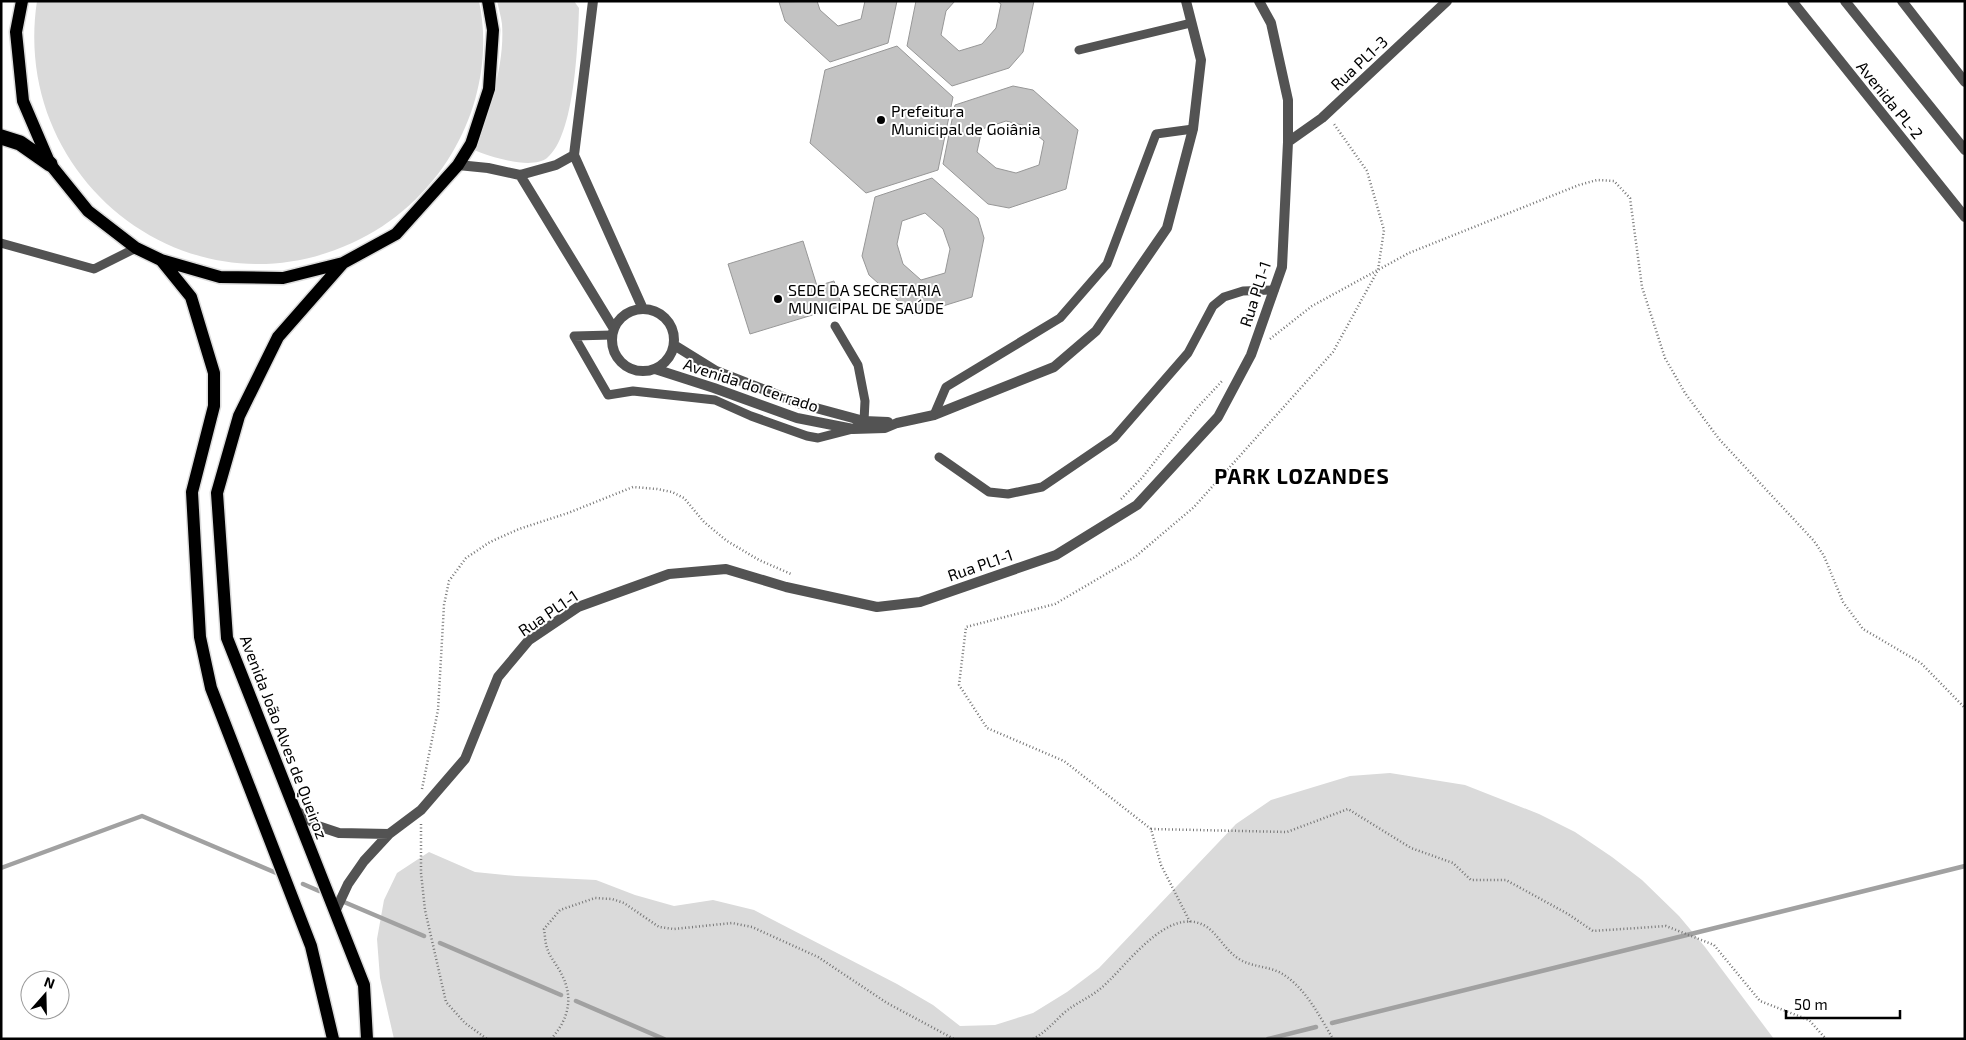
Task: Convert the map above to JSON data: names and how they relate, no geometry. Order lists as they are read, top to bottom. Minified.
{"streets":{"main road":["Avenida João Alves de Queiroz"],"street":["Rua PL1-3","Avenida PL-2","Rua PL1-1","Avenida do Cerrado"]},"crossings":[["Rua PL1-3","Rua PL1-1"],["Rua PL1-1","Avenida João Alves de Queiroz"]],"districts":["PARK LOZANDES"],"places":["Prefeitura Municipal de Goiânia","SEDE DA SECRETARIA MUNICIPAL DE SAÚDE"],"scale_bar":"50 m","north":"top"}
